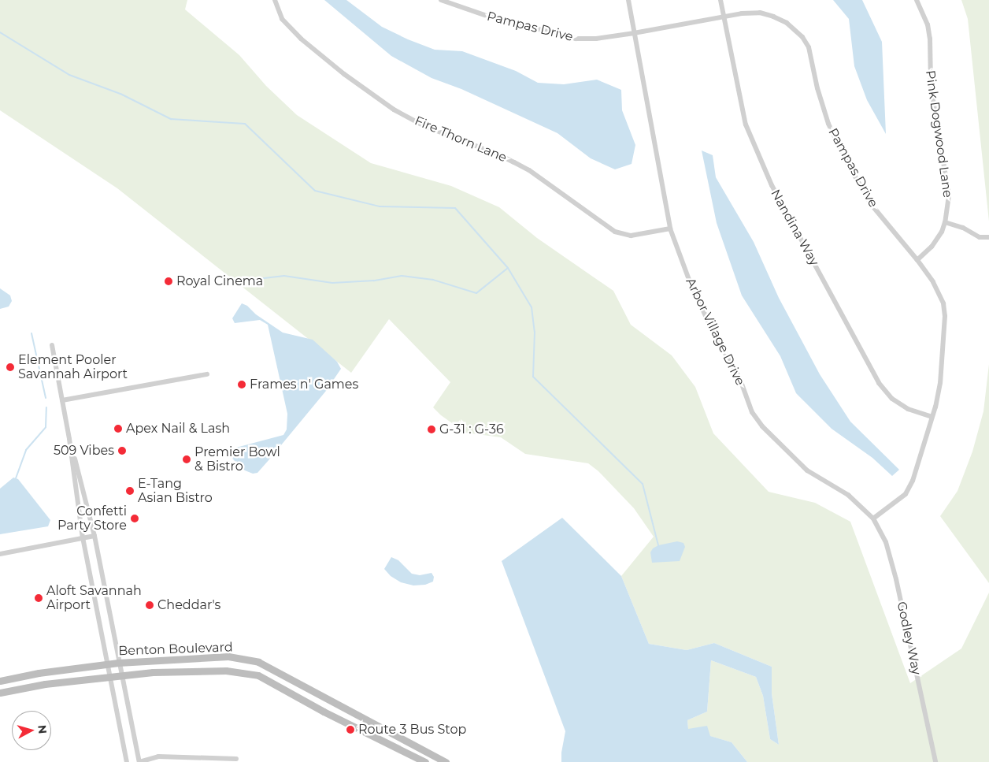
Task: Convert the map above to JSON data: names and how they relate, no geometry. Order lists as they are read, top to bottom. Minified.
{"streets":{"street":["Pampas Drive","Pink Dogwood Lane","Fire Thorn Lane","Nandina Way","Arbor Village Drive","Godley Way","Benton Boulevard"]},"crossings":[["Pampas Drive","Pink Dogwood Lane"],["Pampas Drive","Nandina Way"],["Pampas Drive","Arbor Village Drive"],["Pampas Drive","Godley Way"],["Fire Thorn Lane","Arbor Village Drive"],["Arbor Village Drive","Godley Way"]],"places":["Royal Cinema","Element Pooler Savannah Airport","Frames n' Games","Apex Nail & Lash","G-31 : G-36","509 Vibes","Premier Bowl & Bistro","E-Tang Asian Bistro","Confetti Party Store","Aloft Savannah Airport","Cheddar's","Route 3 Bus Stop"],"north":"right"}
